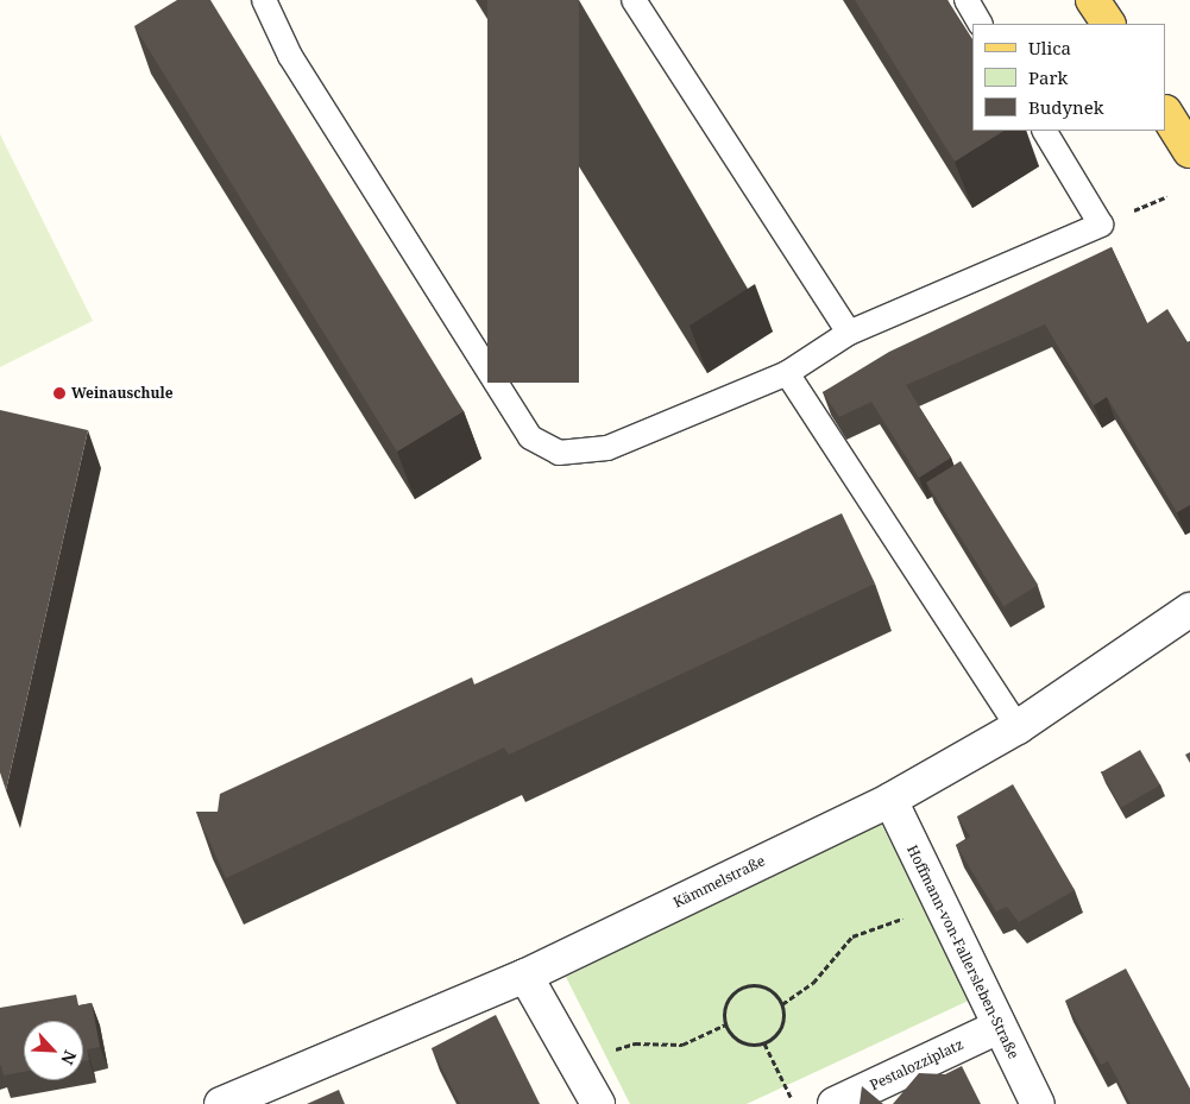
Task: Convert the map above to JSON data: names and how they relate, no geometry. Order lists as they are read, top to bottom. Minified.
{"streets":{"street":["Kämmelstraße","Hoffmann-von-Fallersleben-Straße","Pestalozziplatz"]},"crossings":[["Kämmelstraße","Hoffmann-von-Fallersleben-Straße"],["Hoffmann-von-Fallersleben-Straße","Pestalozziplatz"]],"places":["Weinauschule"],"legend":["Ulica","Park","Budynek"],"north":"bottom right"}
